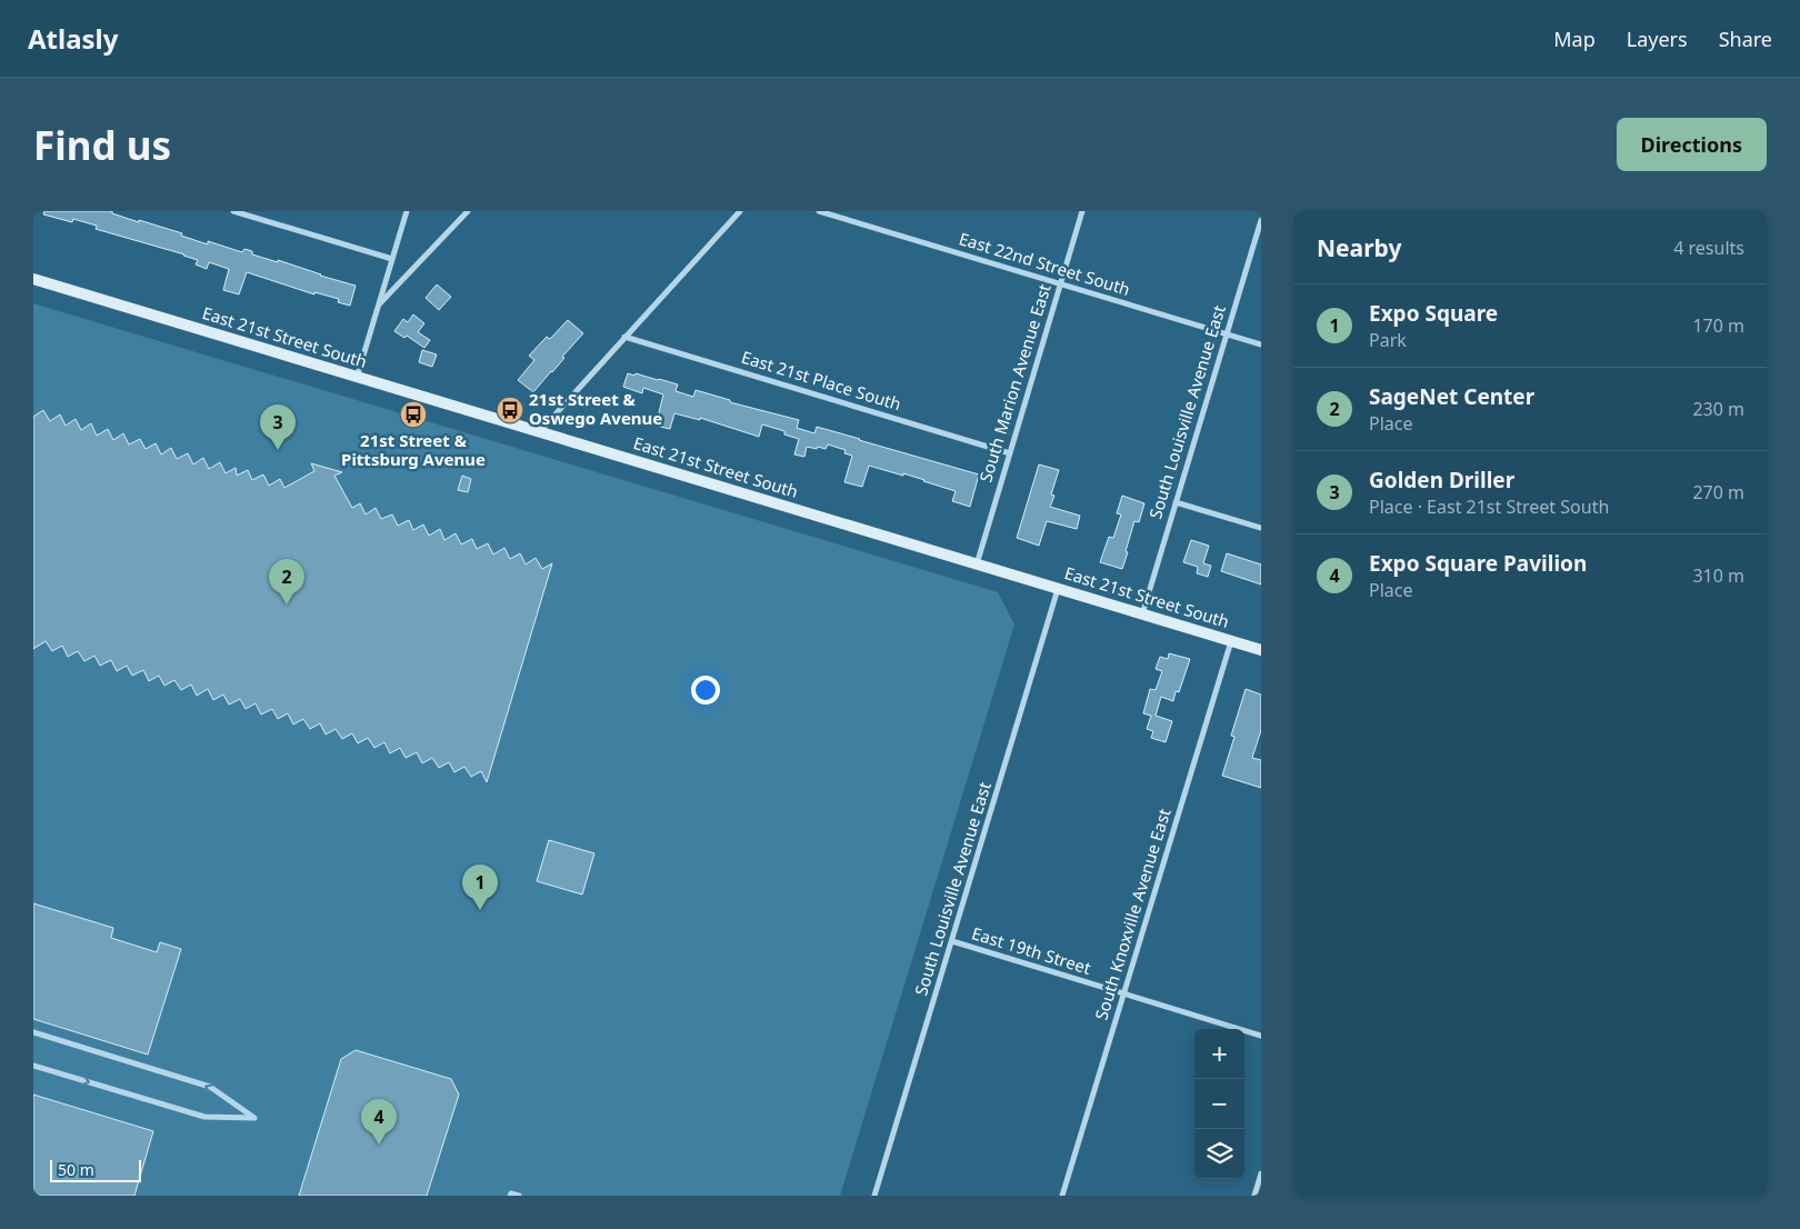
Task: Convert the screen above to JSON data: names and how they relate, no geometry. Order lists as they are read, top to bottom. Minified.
{"streets":{"main road":["East 21st Street South"],"street":["East 22nd Street South","East 21st Place South","South Marion Avenue East","South Louisville Avenue East","South Knoxville Avenue East","East 19th Street"]},"crossings":[["East 22nd Street South","South Marion Avenue East"],["East 22nd Street South","South Louisville Avenue East"],["East 21st Street South","South Marion Avenue East"],["East 21st Street South","South Louisville Avenue East"],["East 21st Street South","South Knoxville Avenue East"],["East 21st Place South","South Marion Avenue East"],["South Louisville Avenue East","East 19th Street"],["South Knoxville Avenue East","East 19th Street"]],"places":{"bus stop":["21st Street & Oswego Avenue","21st Street & Pittsburg Avenue"]},"scale_bar":"50 m","page":{"header":"Atlasly","nav":["Map","Layers","Share"],"buttons":"Directions","title":"Find us","heading":["Nearby","4 results"],"list":[{"mark":"1","name":"Expo Square","note":"Park","value":"170 m"},{"mark":"2","name":"SageNet Center","note":"Place","value":"230 m"},{"mark":"3","name":"Golden Driller","note":"Place · East 21st Street South","value":"270 m"},{"mark":"4","name":"Expo Square Pavilion","note":"Place","value":"310 m"}],"pins":["3","2","1","4"],"map_buttons":["+","−"],"scale":"50 m"}}
